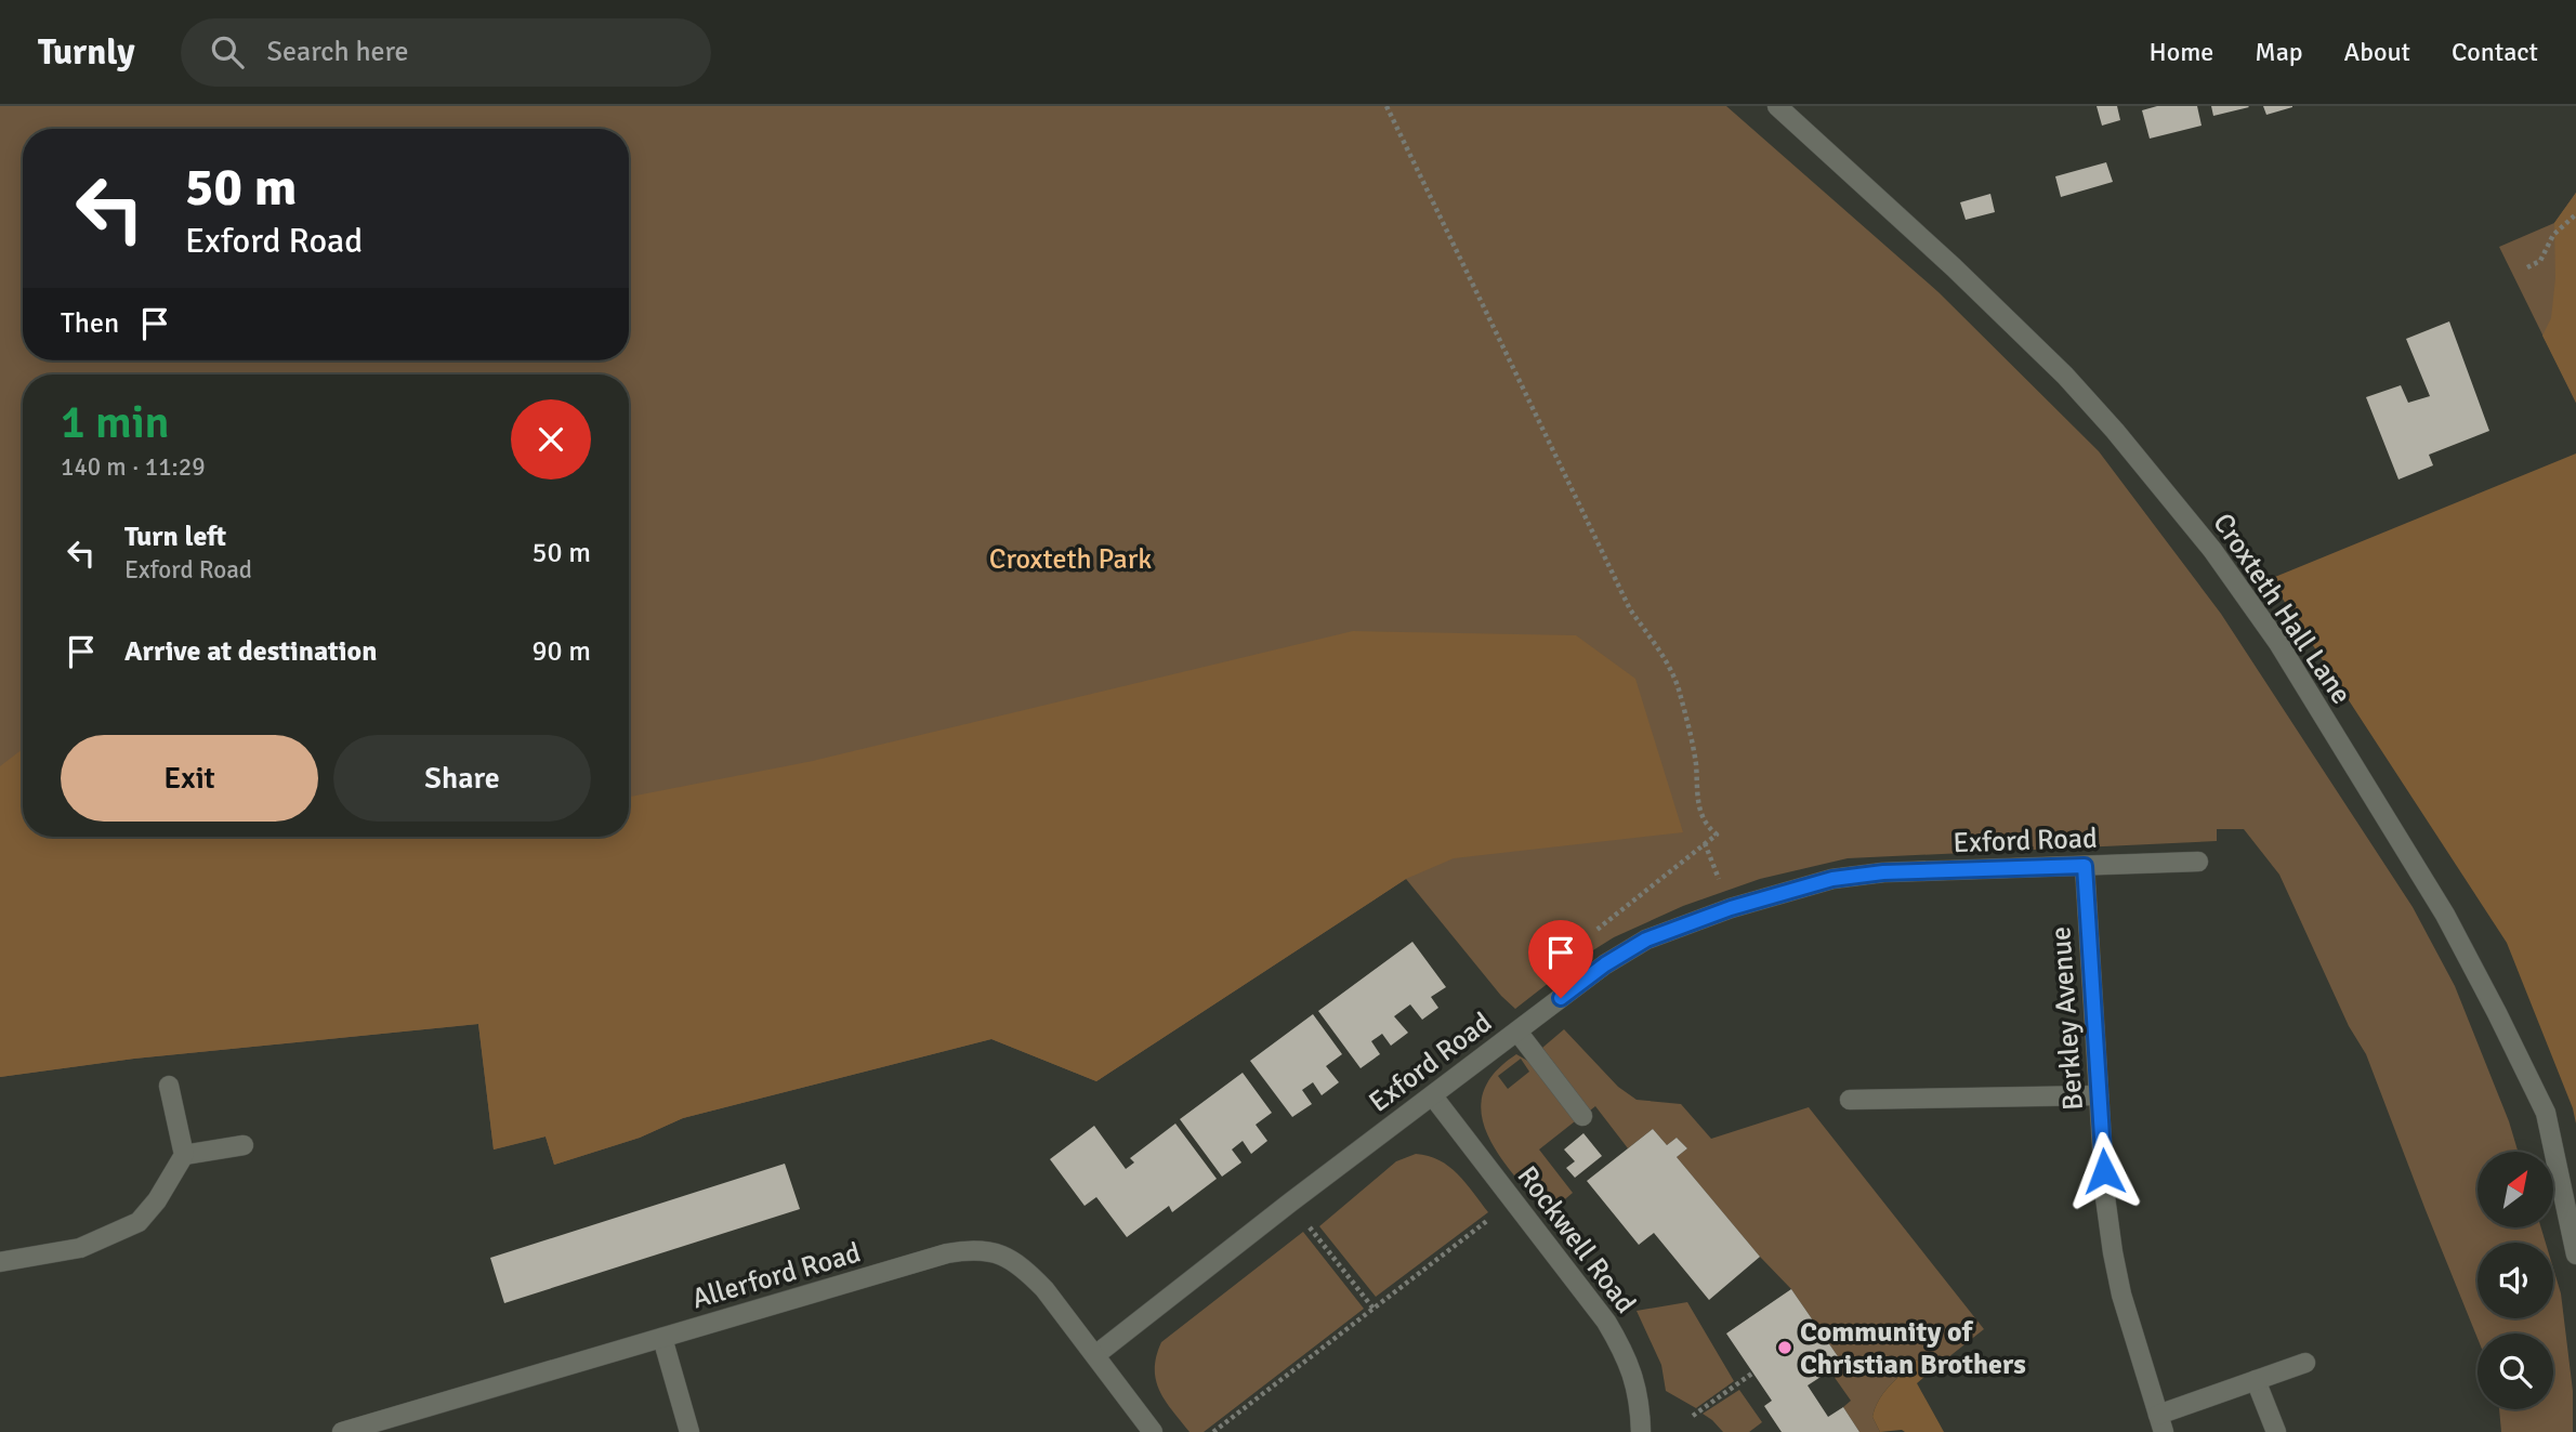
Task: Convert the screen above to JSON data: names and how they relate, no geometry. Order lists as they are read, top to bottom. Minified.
{"streets":{"street":["Croxteth Hall Lane","Exford Road","Berkley Avenue","Rockwell Road","Allerford Road"]},"crossings":[["Exford Road","Berkley Avenue"],["Exford Road","Rockwell Road"],["Exford Road","Allerford Road"]],"parks":["Croxteth Park"],"places":["Community of Christian Brothers"],"north":"top right","page":{"header":"Turnly","search":"Search here","nav":["Home","Map","About","Contact"],"turn":["50 m","Exford Road"],"then":"Then","heading":["1 min","140 m · 11:29"],"list":[{"name":"Turn left","note":"Exford Road","value":"50 m"},{"name":"Arrive at destination","value":"90 m"}],"buttons":["Exit","Share"]}}
